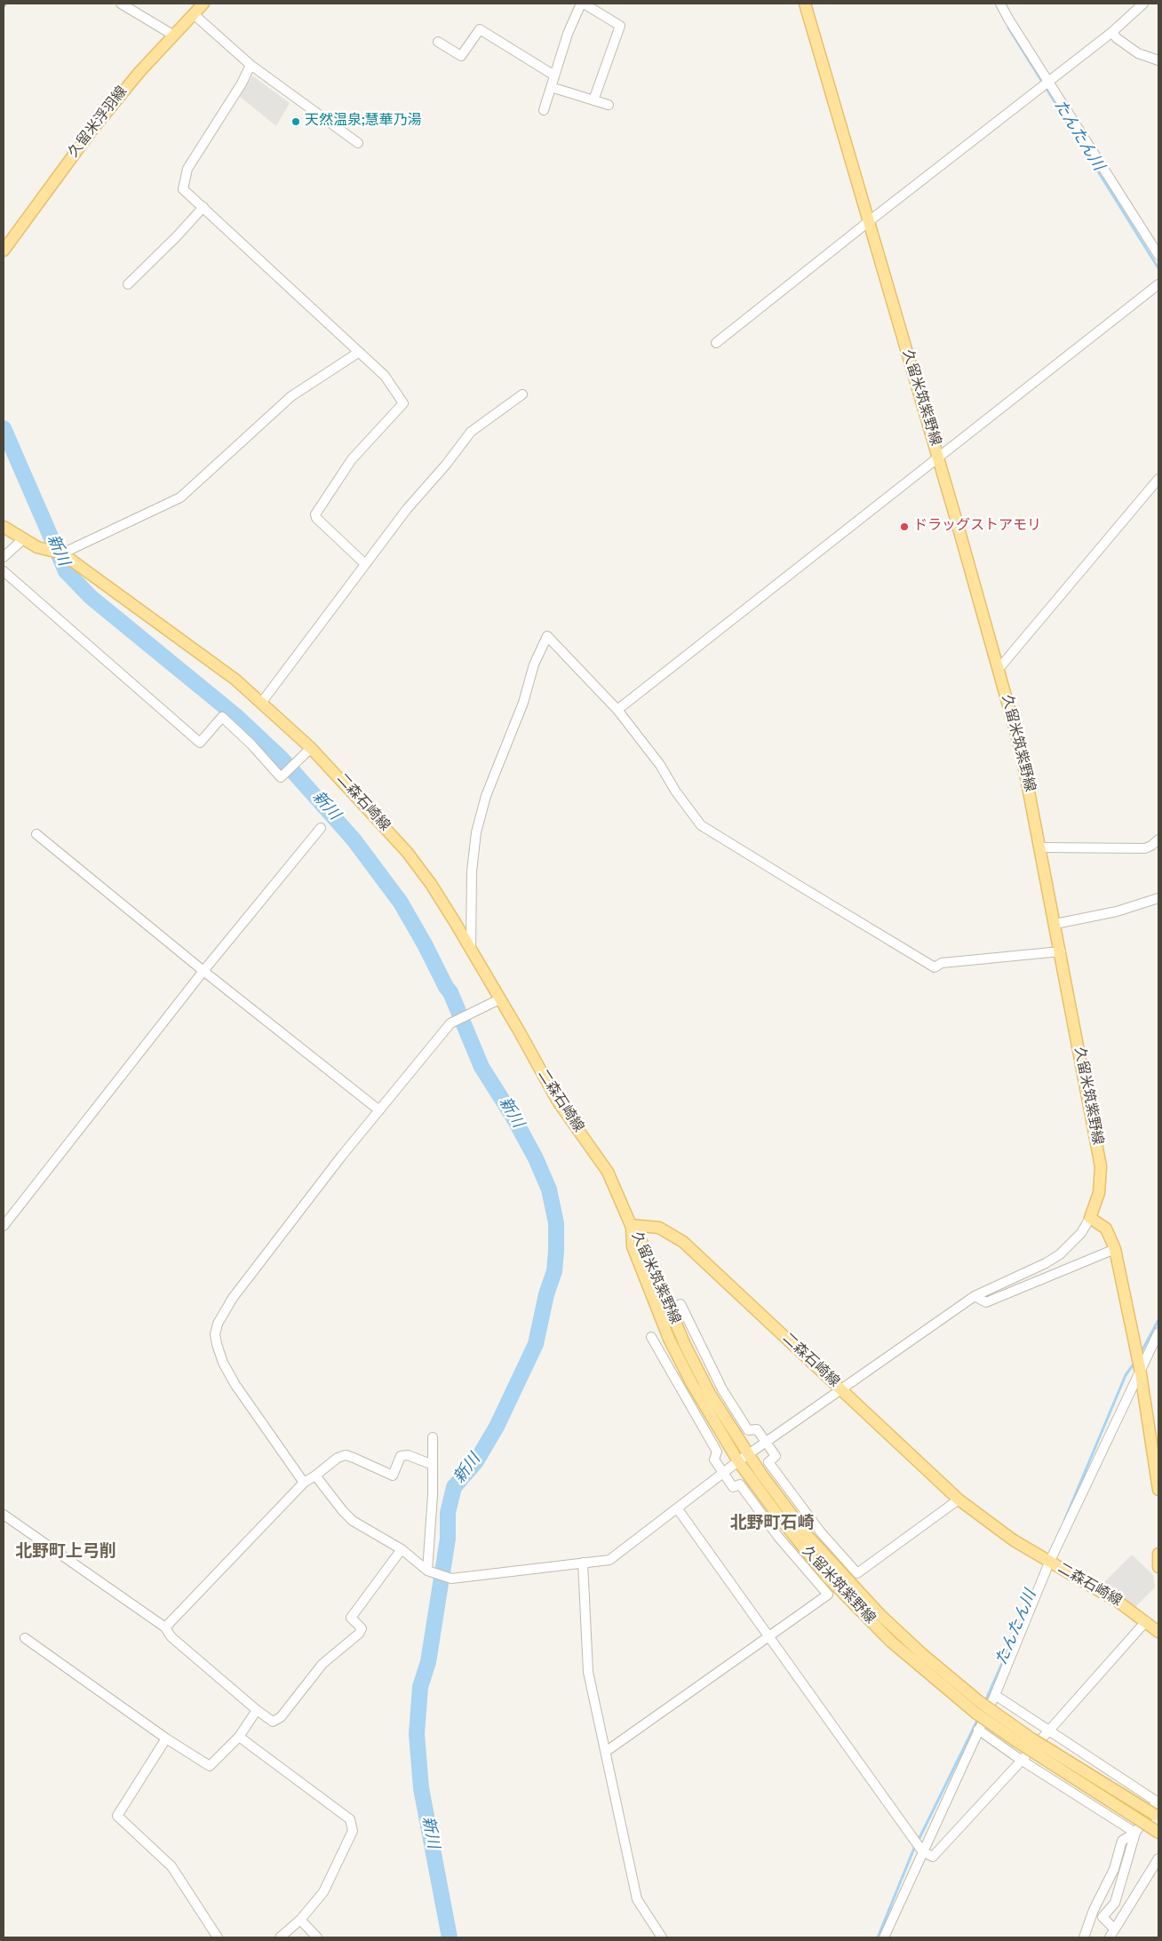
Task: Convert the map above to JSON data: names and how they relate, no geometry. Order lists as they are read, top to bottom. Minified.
{"streets":{"main road":["久留米浮羽線","久留米筑紫野線","二森石崎線"]},"crossings":[["久留米筑紫野線","二森石崎線"]],"districts":["北野町石崎","北野町上弓削"],"water":["たんたん川","新川"],"places":["天然温泉;慧華乃湯","ドラッグストアモリ"]}
